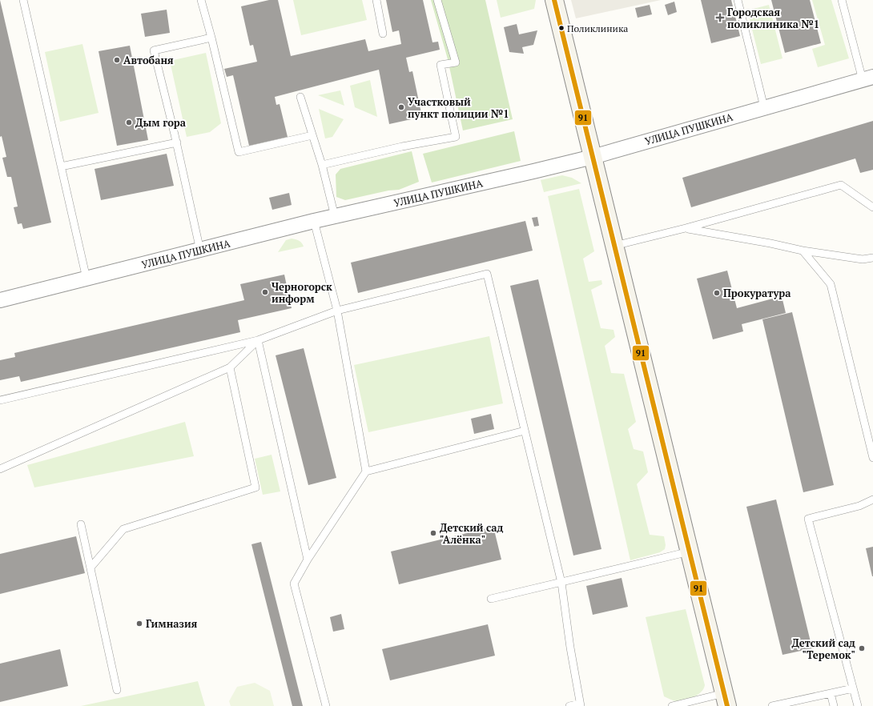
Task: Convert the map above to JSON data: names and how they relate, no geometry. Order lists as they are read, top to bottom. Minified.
{"streets":{"street":["УЛИЦА ПУШКИНА"]},"places":{"health":["Городская поликлиника №1"],"other":["Поликлиника","Автобаня","Участковый пункт полиции №1","Дым гора","Черногорск информ","Прокуратура","Детский сад \"Алёнка\"","Гимназия","Детский сад \"Теремок\""]},"lines":["transit line 91"]}
